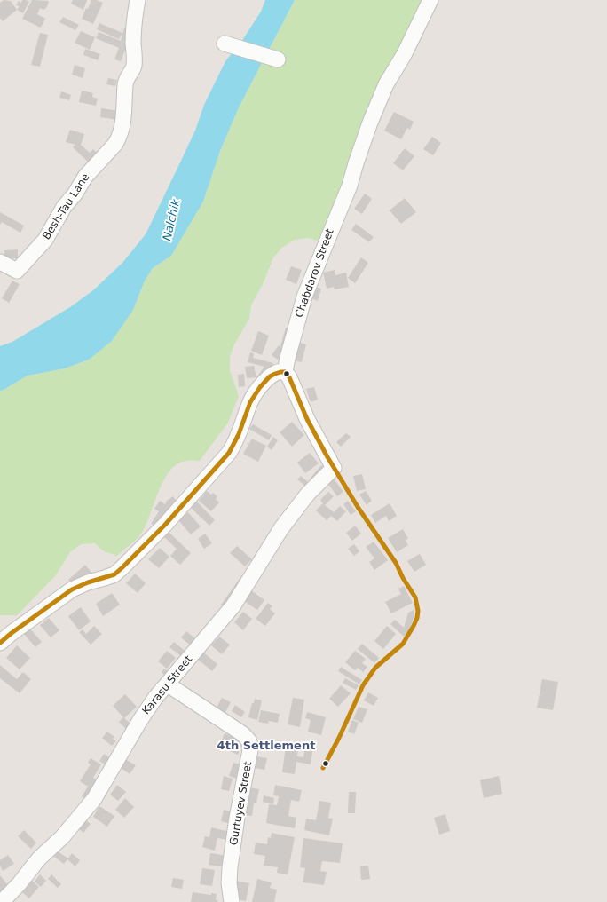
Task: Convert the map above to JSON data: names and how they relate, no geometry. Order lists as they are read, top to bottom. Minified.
{"streets":{"street":["Besh-Tau Lane","Chabdarov Street","Karasu Street","Gurtuyev Street"]},"crossings":[["Chabdarov Street","Karasu Street"],["Karasu Street","Gurtuyev Street"]],"districts":["4th Settlement"],"water":["Nalchik"]}
